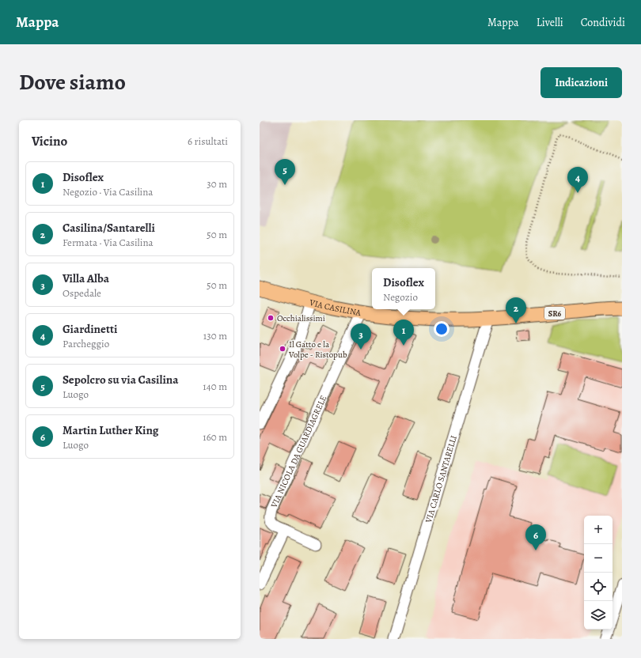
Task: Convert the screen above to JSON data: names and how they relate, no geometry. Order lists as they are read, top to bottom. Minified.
{"streets":{"main road":["VIA CASILINA","SR6"],"street":["VIA NICOLA DA GUARDIAGRELE","VIA CARLO SANTARELLI"]},"crossings":[["VIA CASILINA","VIA NICOLA DA GUARDIAGRELE"],["VIA CASILINA","VIA CARLO SANTARELLI"]],"places":["Occhialissimi","Il Gatto e la Volpe - Ristopub"],"page":{"header":"Mappa","nav":["Mappa","Livelli","Condividi"],"title":"Dove siamo","buttons":"Indicazioni","heading":["Vicino","6 risultati"],"pins":["5","4","2","1","3","6"],"list":[{"mark":"1","name":"Disoflex","note":"Negozio · Via Casilina","value":"30 m"},{"mark":"2","name":"Casilina/Santarelli","note":"Fermata · Via Casilina","value":"50 m"},{"mark":"3","name":"Villa Alba","note":"Ospedale","value":"50 m"},{"mark":"4","name":"Giardinetti","note":"Parcheggio","value":"130 m"},{"mark":"5","name":"Sepolcro su via Casilina","note":"Luogo","value":"140 m"},{"mark":"6","name":"Martin Luther King","note":"Luogo","value":"160 m"}],"popup":["Disoflex","Negozio"],"map_buttons":["+","−"]}}
